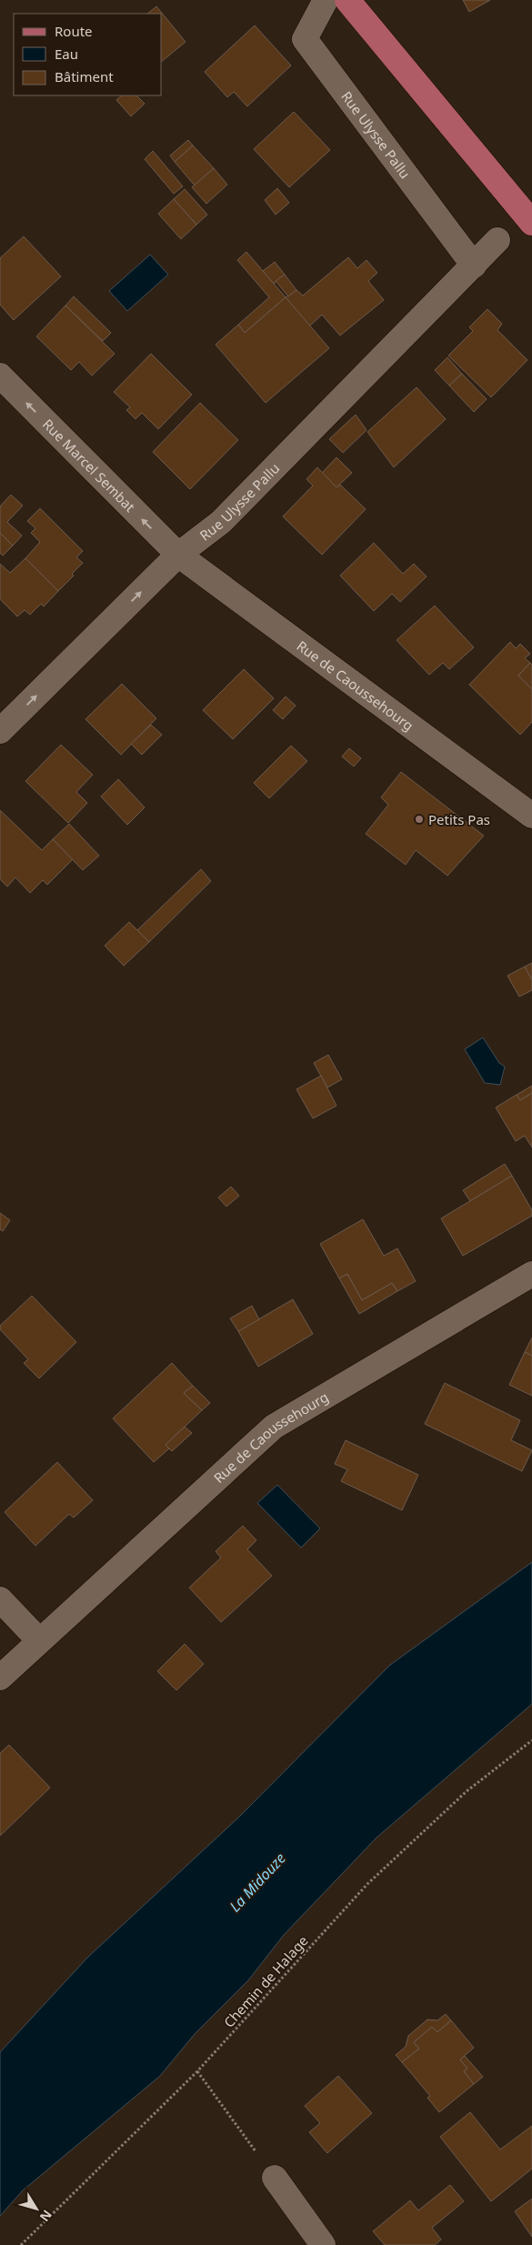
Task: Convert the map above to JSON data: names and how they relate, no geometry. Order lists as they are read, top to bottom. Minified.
{"streets":{"street":["Rue Ulysse Pallu","Rue Marcel Sembat","Rue de Caoussehourg"],"path":["Chemin de Halage"]},"crossings":[["Rue Ulysse Pallu","Rue Marcel Sembat"],["Rue Ulysse Pallu","Rue de Caoussehourg"],["Rue Marcel Sembat","Rue de Caoussehourg"]],"one_way":["Rue Marcel Sembat"],"water":["La Midouze"],"places":["Petits Pas"],"legend":["Route","Eau","Bâtiment"],"north":"bottom right"}
